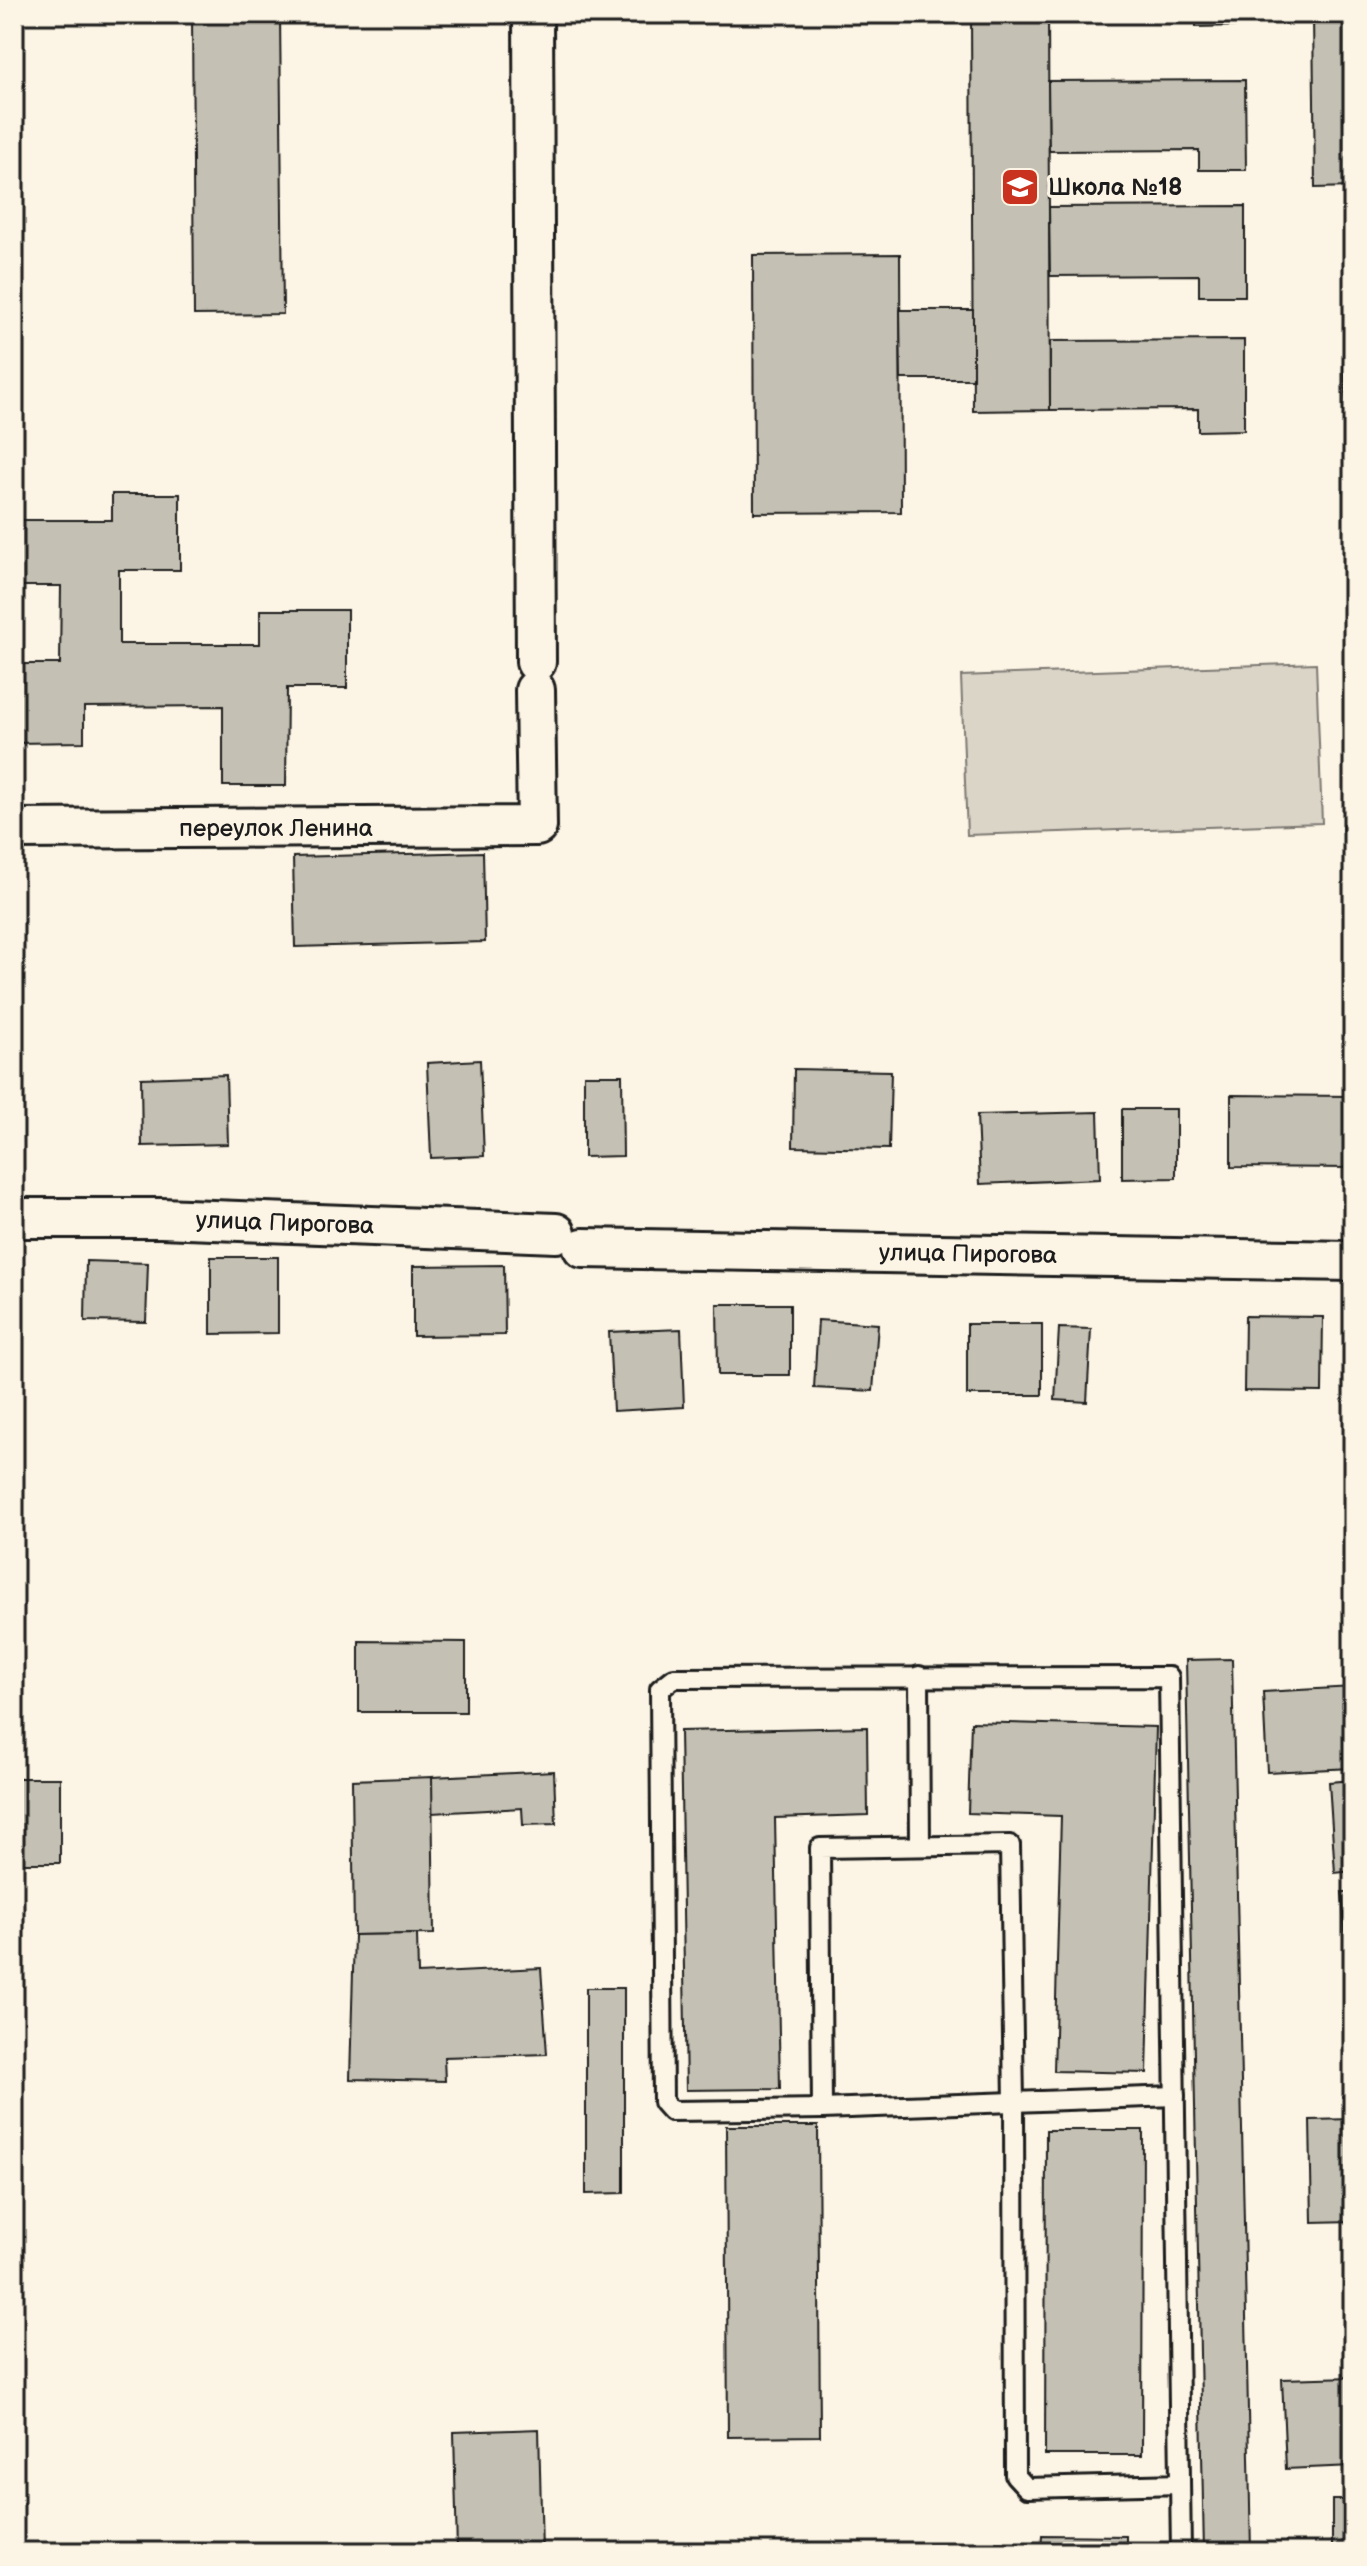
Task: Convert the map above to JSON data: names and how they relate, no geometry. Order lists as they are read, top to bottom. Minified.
{"streets":{"street":["переулок Ленина","улица Пирогова"]},"places":{"school or university":["Школа №18"]}}
